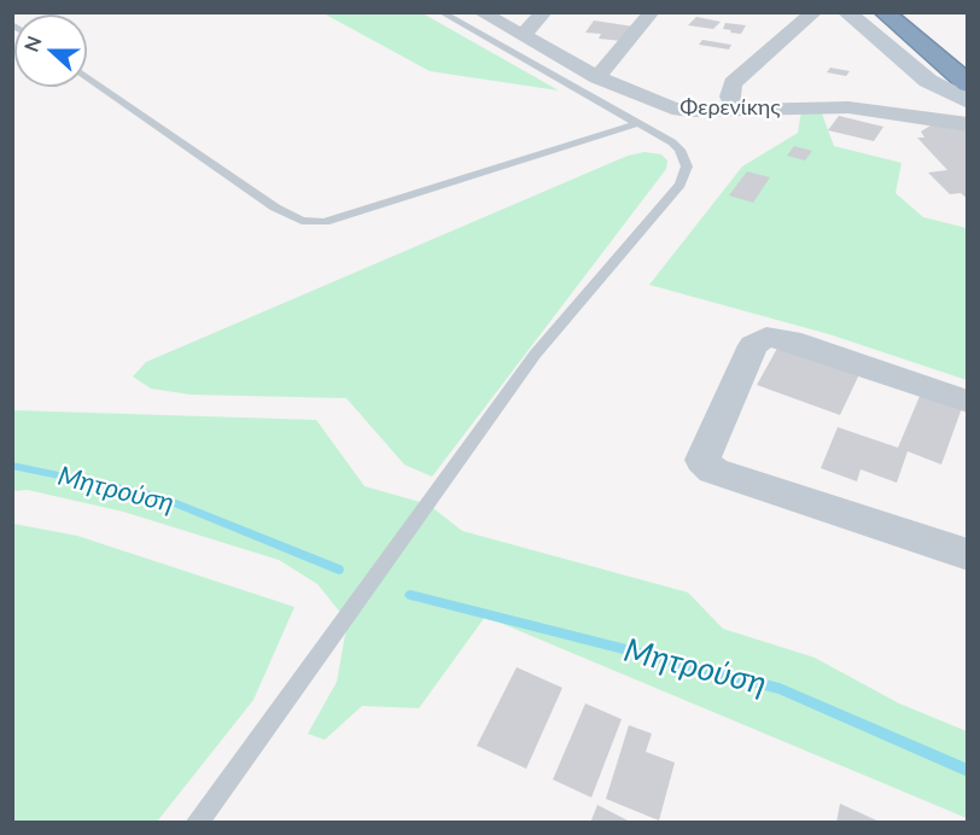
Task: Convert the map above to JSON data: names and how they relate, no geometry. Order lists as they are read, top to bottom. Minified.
{"streets":{"street":["Φερενίκης"]},"water":["Μητρούση"],"north":"left"}
